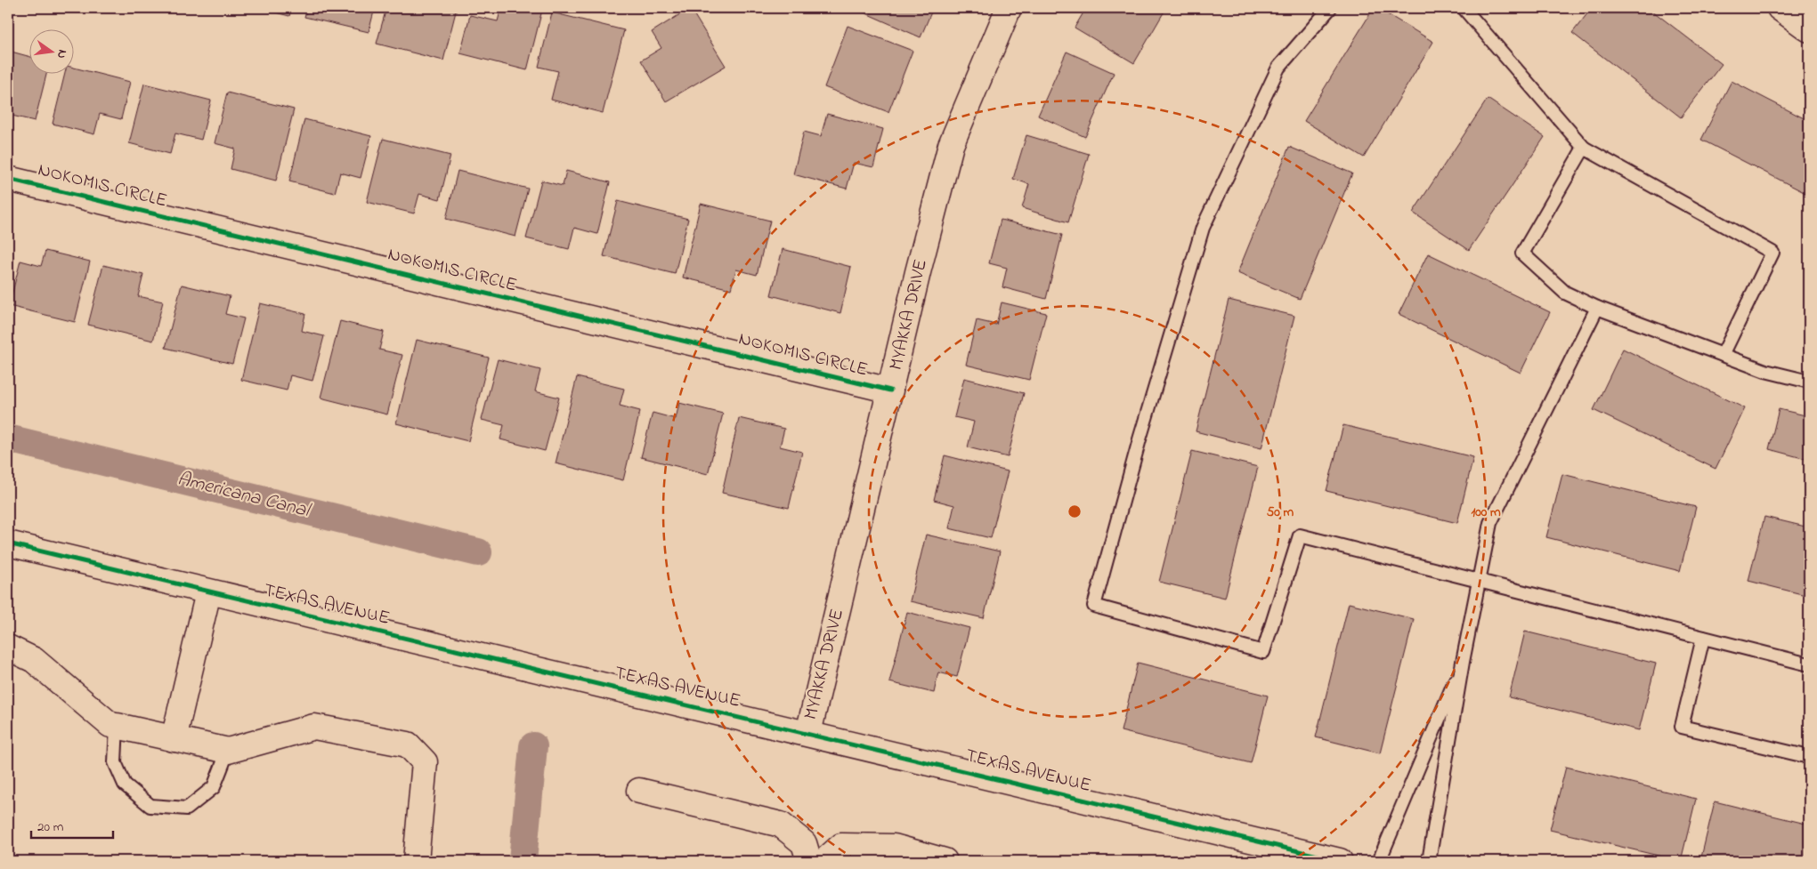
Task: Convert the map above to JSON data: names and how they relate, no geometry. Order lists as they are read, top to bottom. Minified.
{"streets":{"street":["NOKOMIS CIRCLE","MYAKKA DRIVE","TEXAS AVENUE"]},"crossings":[["NOKOMIS CIRCLE","MYAKKA DRIVE"],["MYAKKA DRIVE","TEXAS AVENUE"]],"water":["Americana Canal"],"scale_bar":"20 m","north":"right","rings":["50 m","100 m"]}
